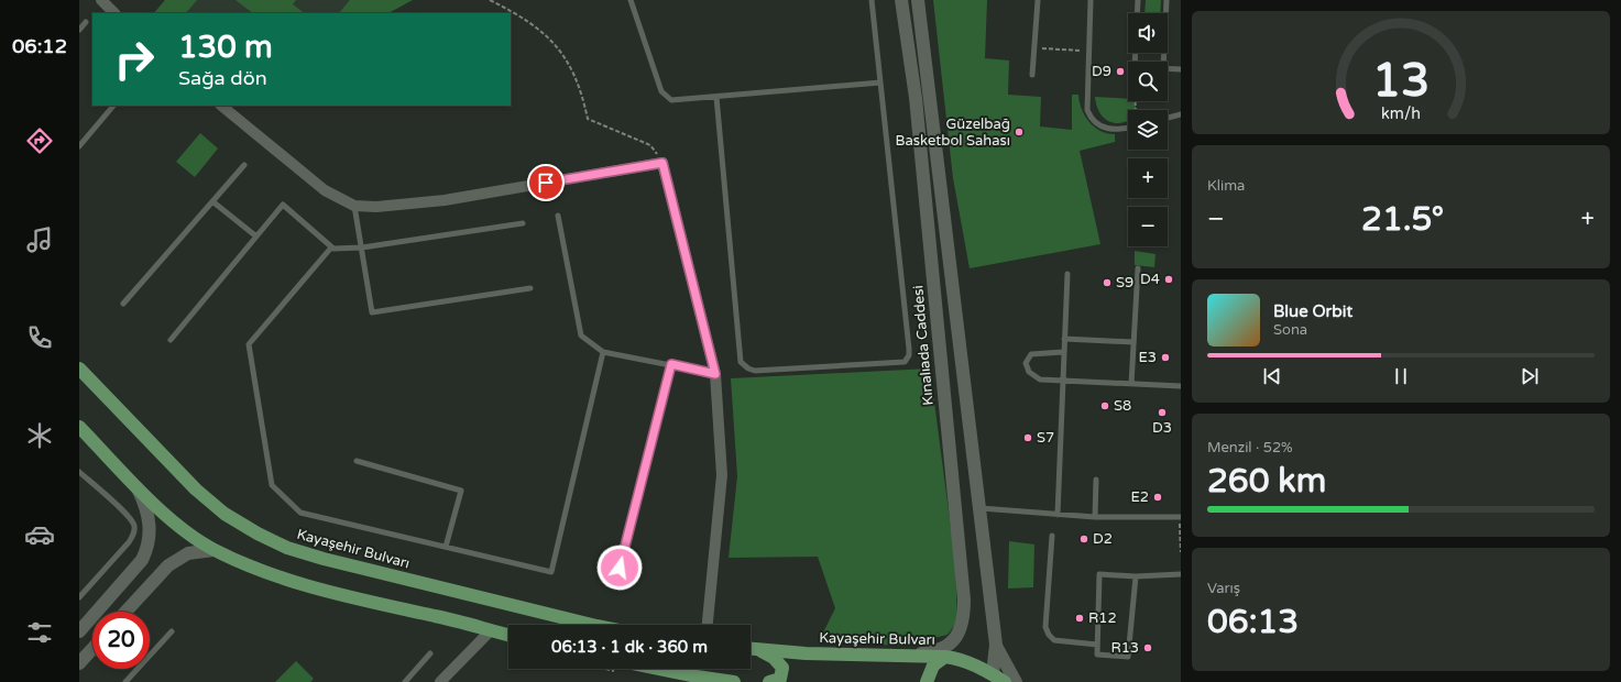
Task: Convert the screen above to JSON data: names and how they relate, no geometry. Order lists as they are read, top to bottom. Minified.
{"streets":{"main road":["Kınalıada Caddesi","Kayaşehir Bulvarı"]},"places":["D9","Güzelbağ Basketbol Sahası","D4","S9","E3","S8","D3","S7","E2","D2","R12","R13"],"page":{"tabs":"06:12","map_buttons":["+","−"],"turn":["130 m","Sağa dön"],"tile":["Klima",["Menzil · 52%","260 km"],["Varış","06:13"]],"heat":["−","21.5°","+"],"song":["Blue Orbit","Sona"],"limit":"20","trip":"06:13 · 1 dk · 360 m","gauge":["13","km/h"]}}
